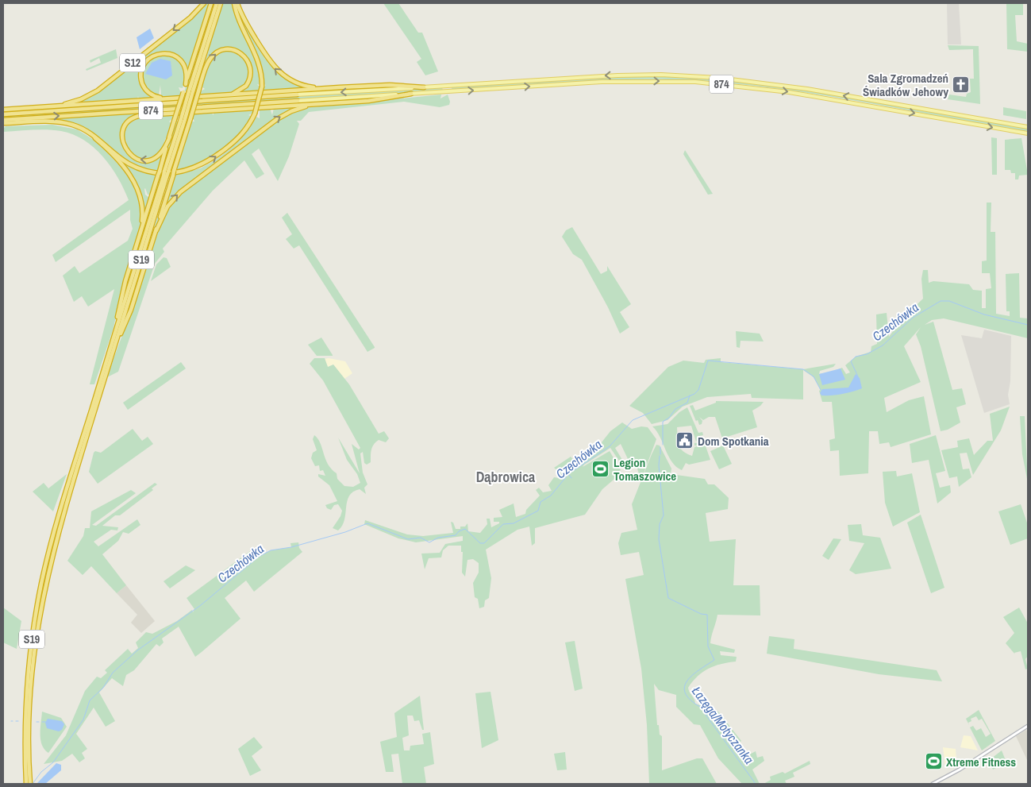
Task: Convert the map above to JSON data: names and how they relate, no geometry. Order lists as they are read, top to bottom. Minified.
{"streets":{"highway":["S12","874","S19"]},"districts":["Dąbrowica"],"water":["Czechówka","Łazęga/Motyczanka"],"places":{"church":["Sala Zgromadzeń Świadków Jehowy"],"public building":["Dom Spotkania"],"sports":["Legion Tomaszowice","Xtreme Fitness"]}}
